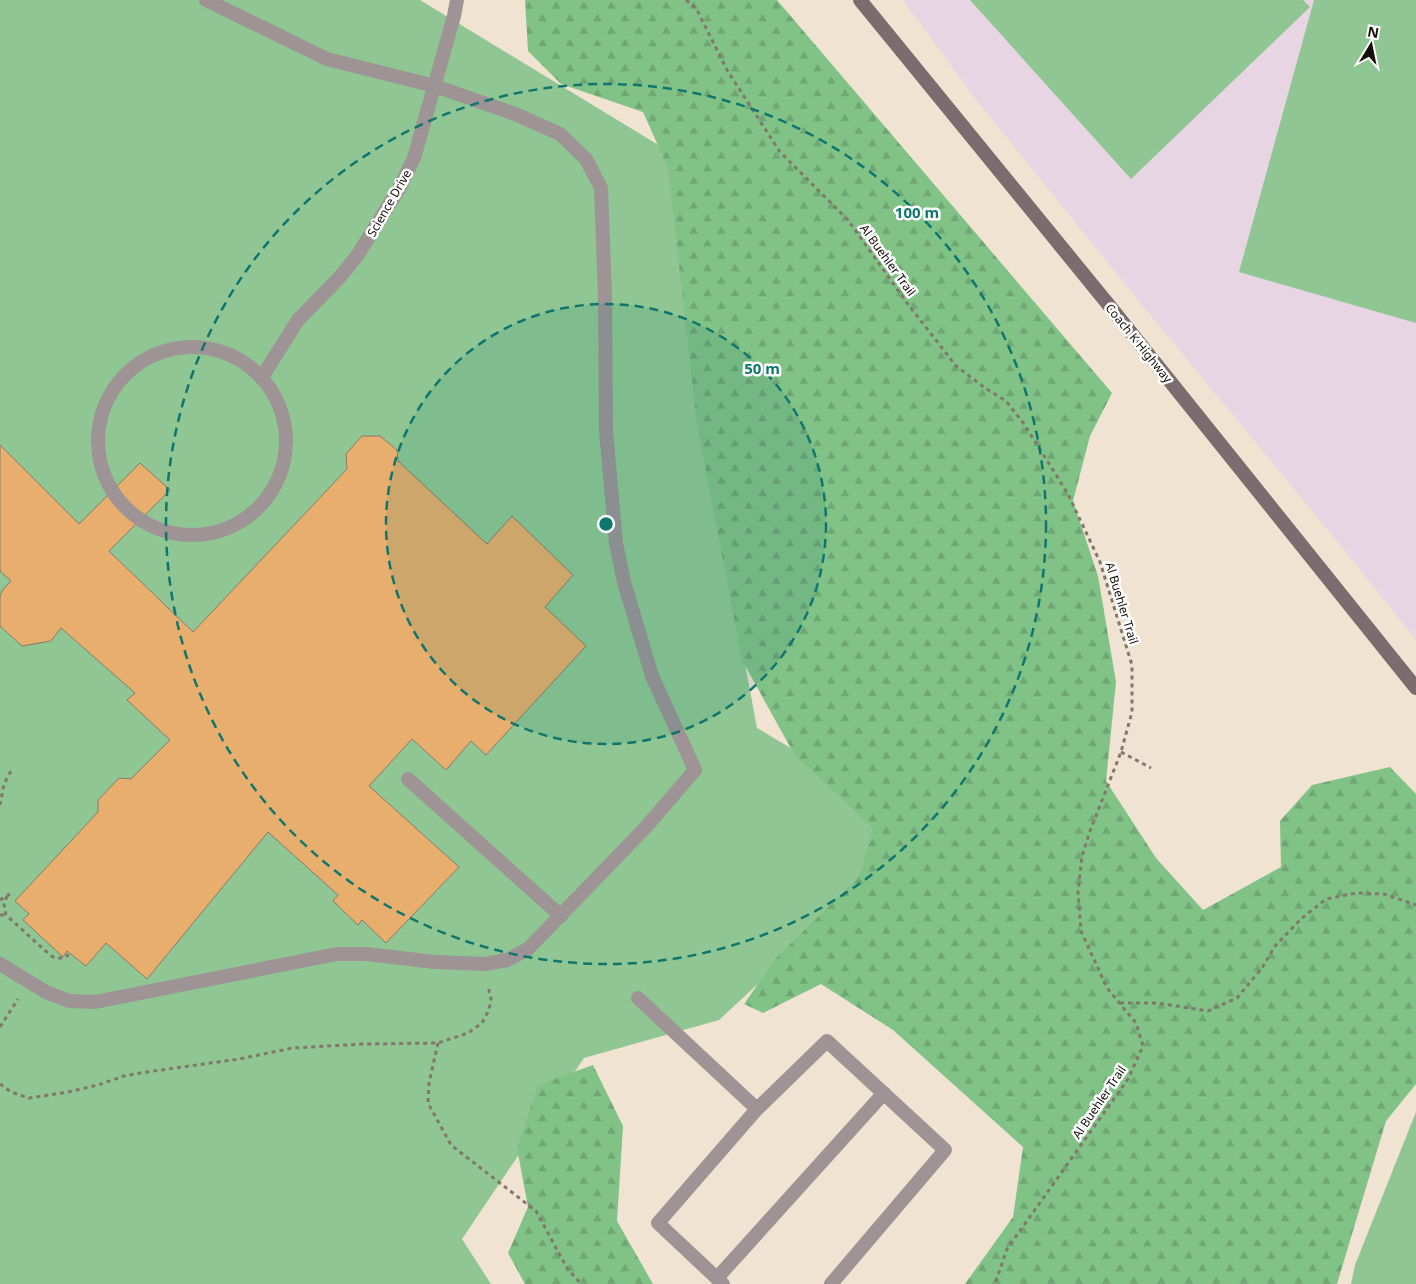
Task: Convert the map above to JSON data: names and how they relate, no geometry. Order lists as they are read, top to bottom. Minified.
{"streets":{"main road":["Coach K Highway"],"lane":["Science Drive"],"path":["Al Buehler Trail"]},"north":"top","rings":["100 m","50 m"]}
